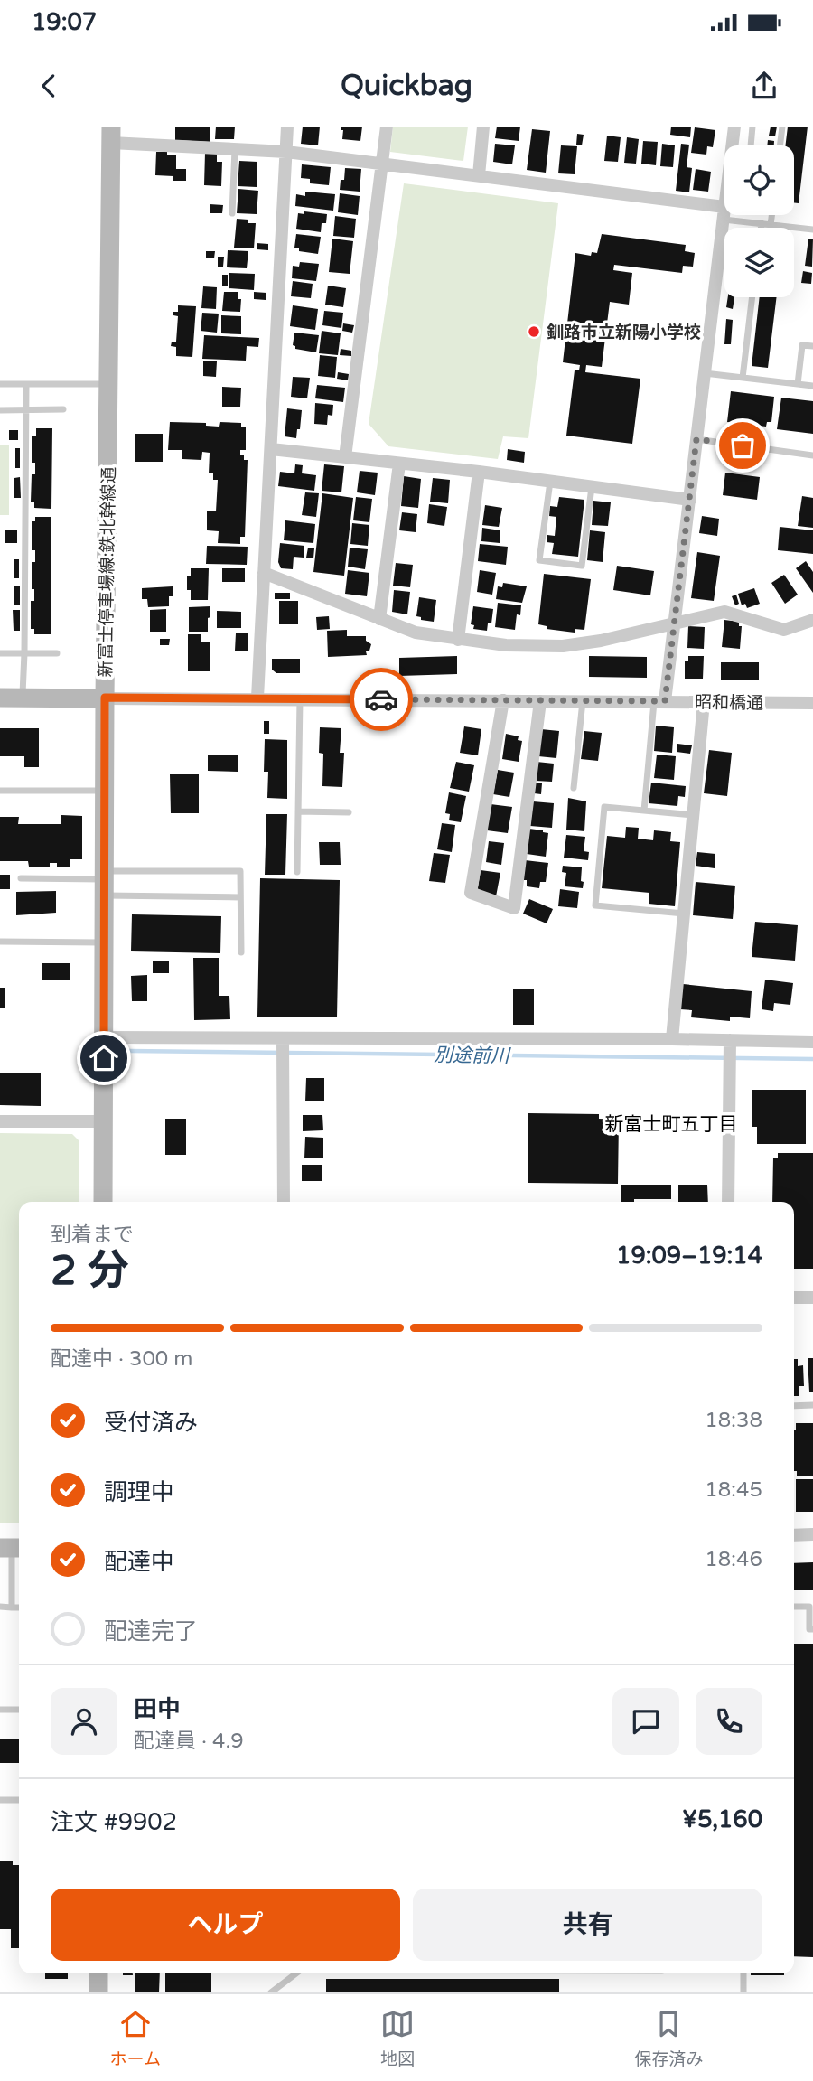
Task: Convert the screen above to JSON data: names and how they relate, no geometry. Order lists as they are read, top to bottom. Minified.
{"streets":{"main road":["新富士停車場線:鉄北幹線通","昭和橋通"]},"crossings":[["新富士停車場線:鉄北幹線通","昭和橋通"]],"districts":["新富士町五丁目"],"water":["別途前川"],"places":["釧路市立新陽小学校"],"page":{"status":"19:07","header":"Quickbag","heading":["2 分","到着まで","19:09–19:14"],"panel":["田中","配達員 · 4.9","注文 #9902","¥5,160"],"bar":"配達中 · 300 m","list":[["受付済み","18:38"],["調理中","18:45"],["配達中","18:46"],"配達完了"],"buttons":["ヘルプ","共有"],"tabs":["ホーム","地図","保存済み"]}}
